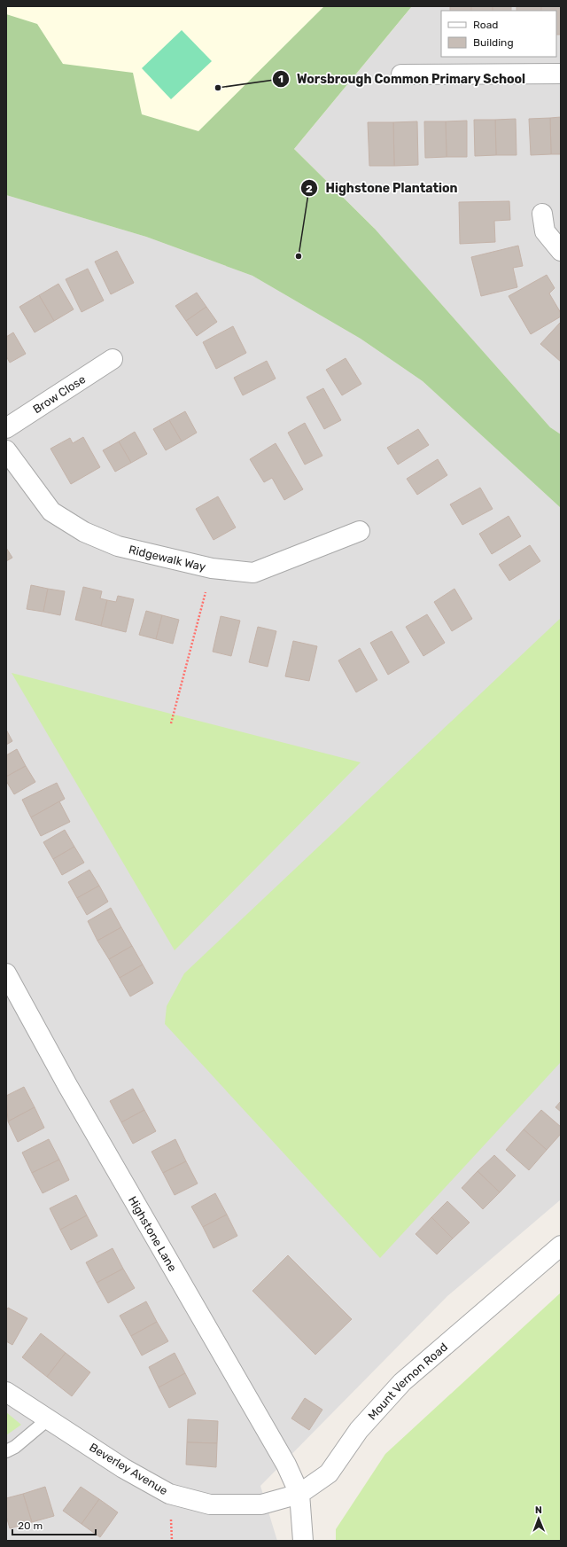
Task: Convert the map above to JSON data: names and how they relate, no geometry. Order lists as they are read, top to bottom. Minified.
{"streets":{"street":["Brow Close","Ridgewalk Way","Highstone Lane","Mount Vernon Road","Beverley Avenue"]},"crossings":[["Highstone Lane","Mount Vernon Road"],["Highstone Lane","Beverley Avenue"],["Mount Vernon Road","Beverley Avenue"]],"places":["Worsbrough Common Primary School","Highstone Plantation"],"legend":["Road","Building"],"scale_bar":"20 m","north":"top"}
